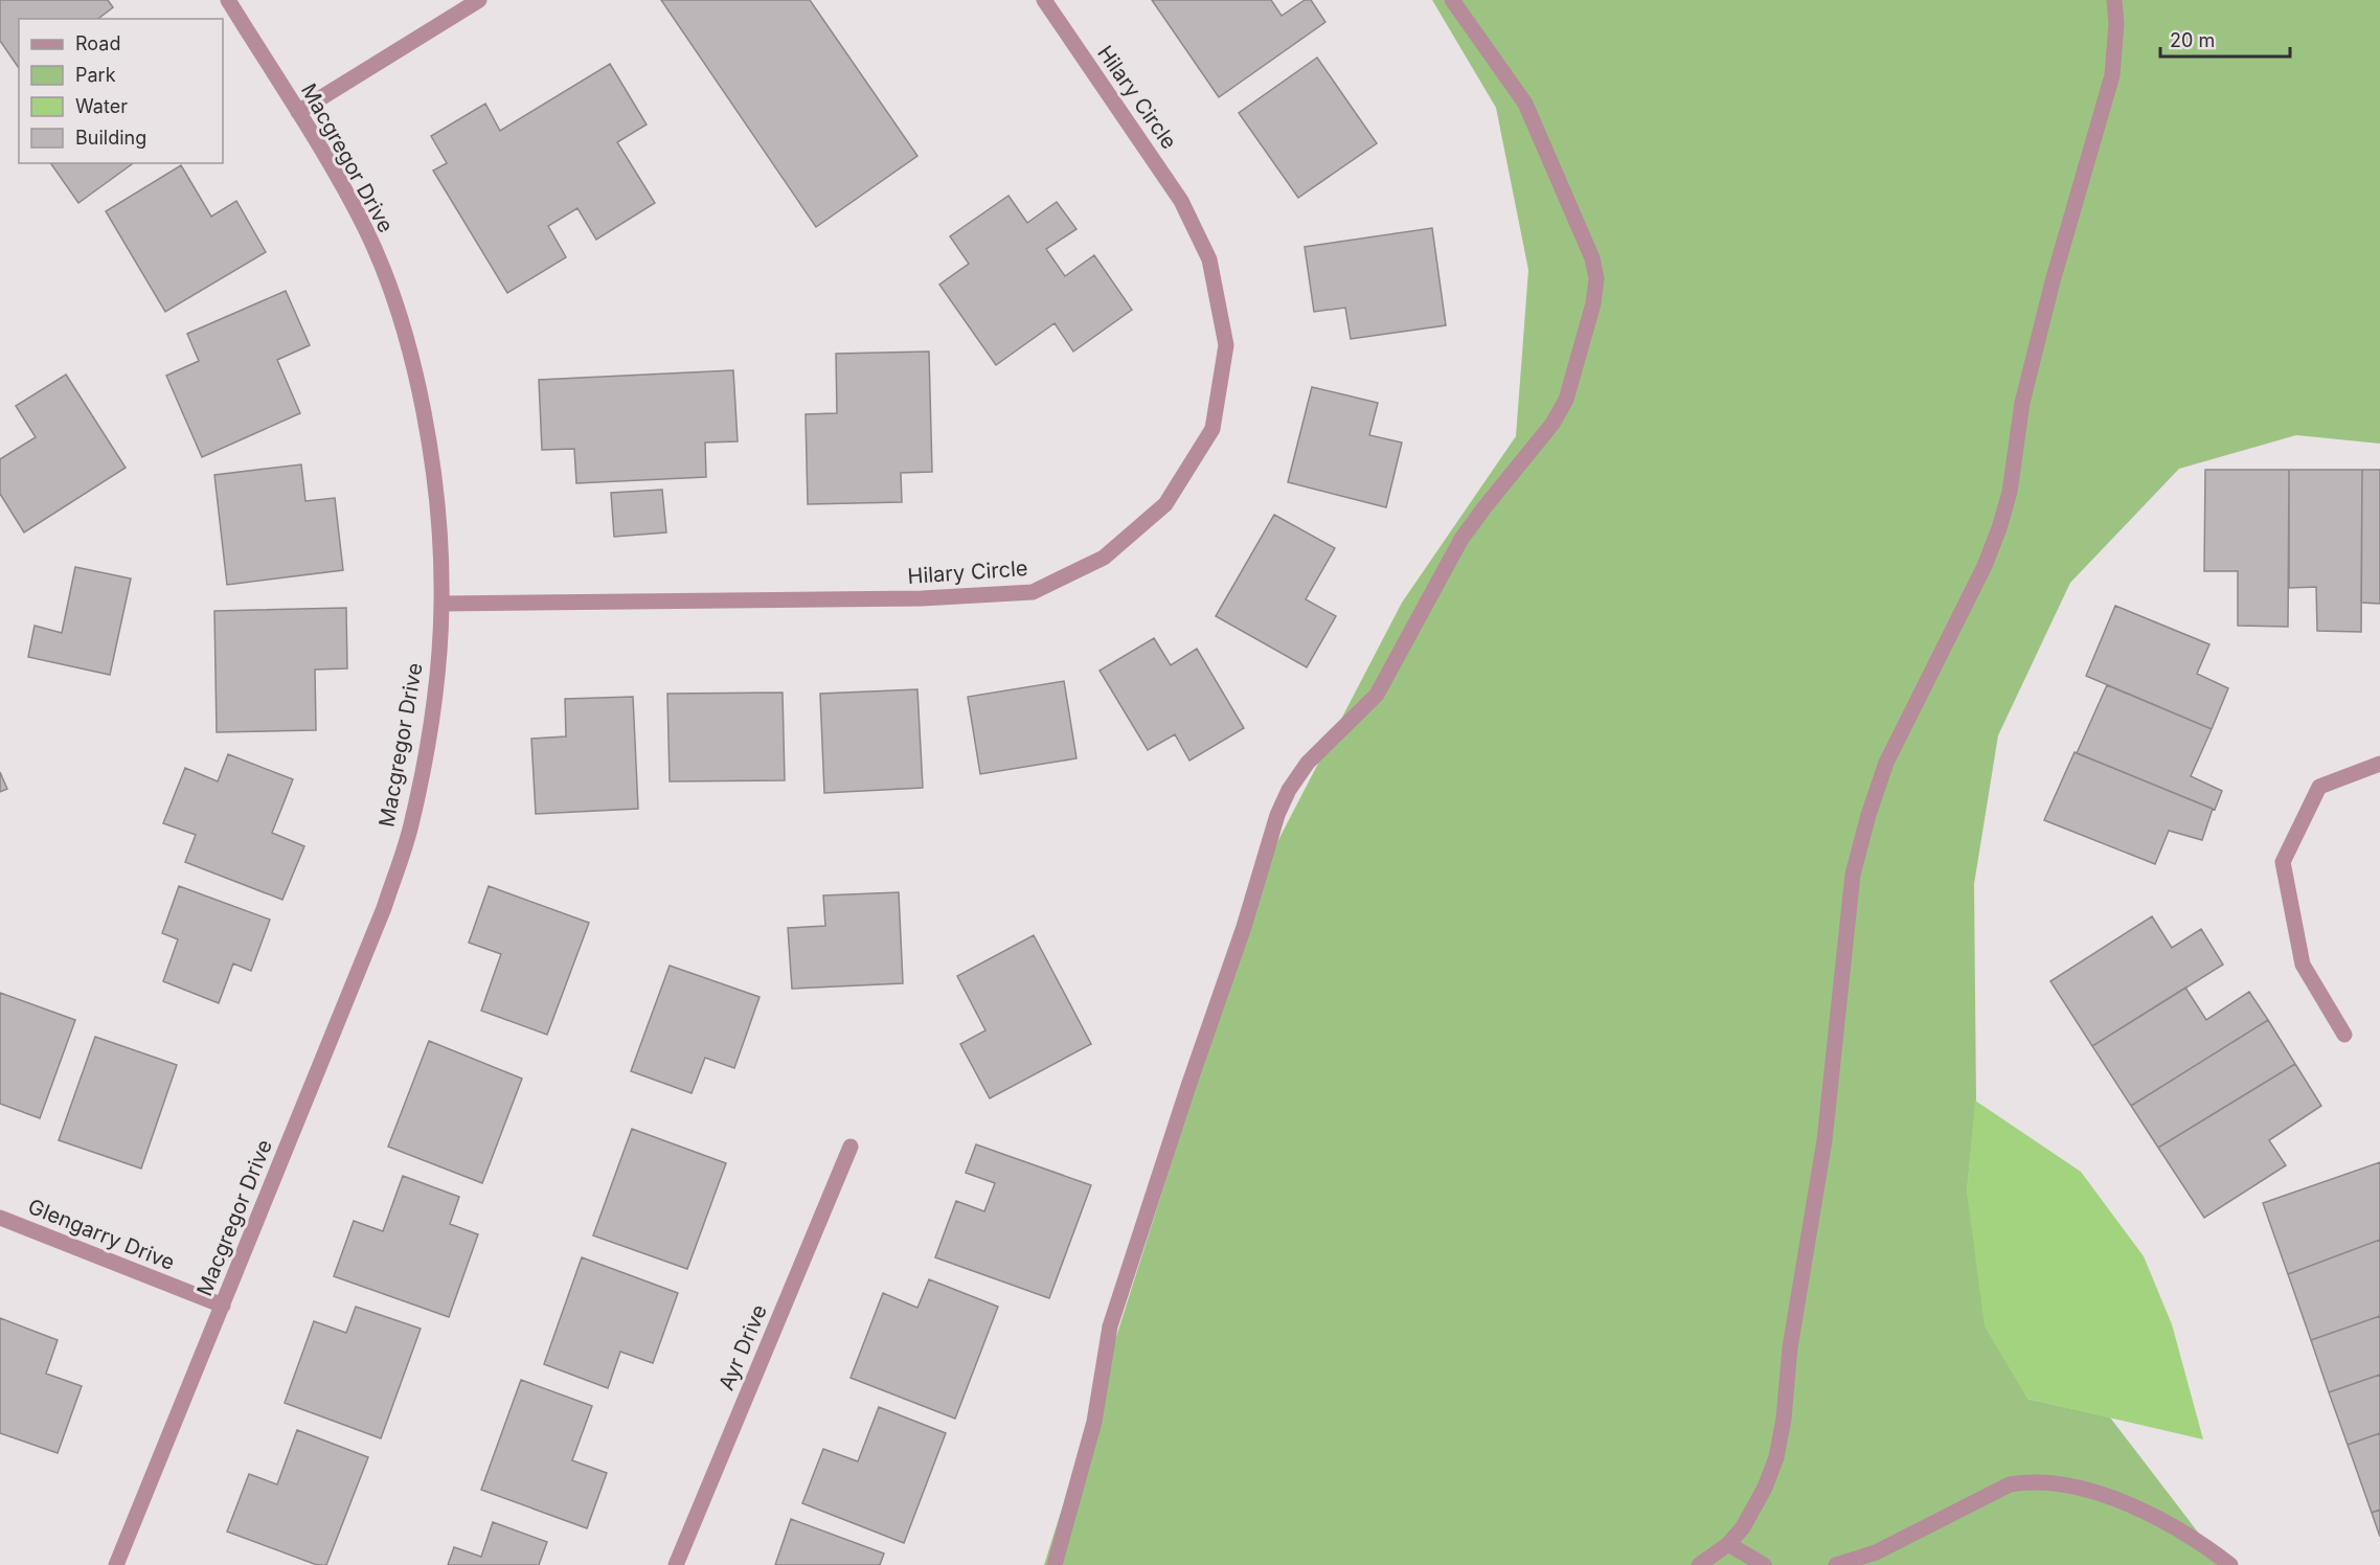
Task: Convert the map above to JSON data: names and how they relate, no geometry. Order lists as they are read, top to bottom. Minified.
{"streets":{"street":["Hilary Circle","Macgregor Drive","Glengarry Drive","Ayr Drive"]},"crossings":[["Hilary Circle","Macgregor Drive"],["Macgregor Drive","Glengarry Drive"]],"legend":["Road","Park","Water","Building"],"scale_bar":"20 m"}
